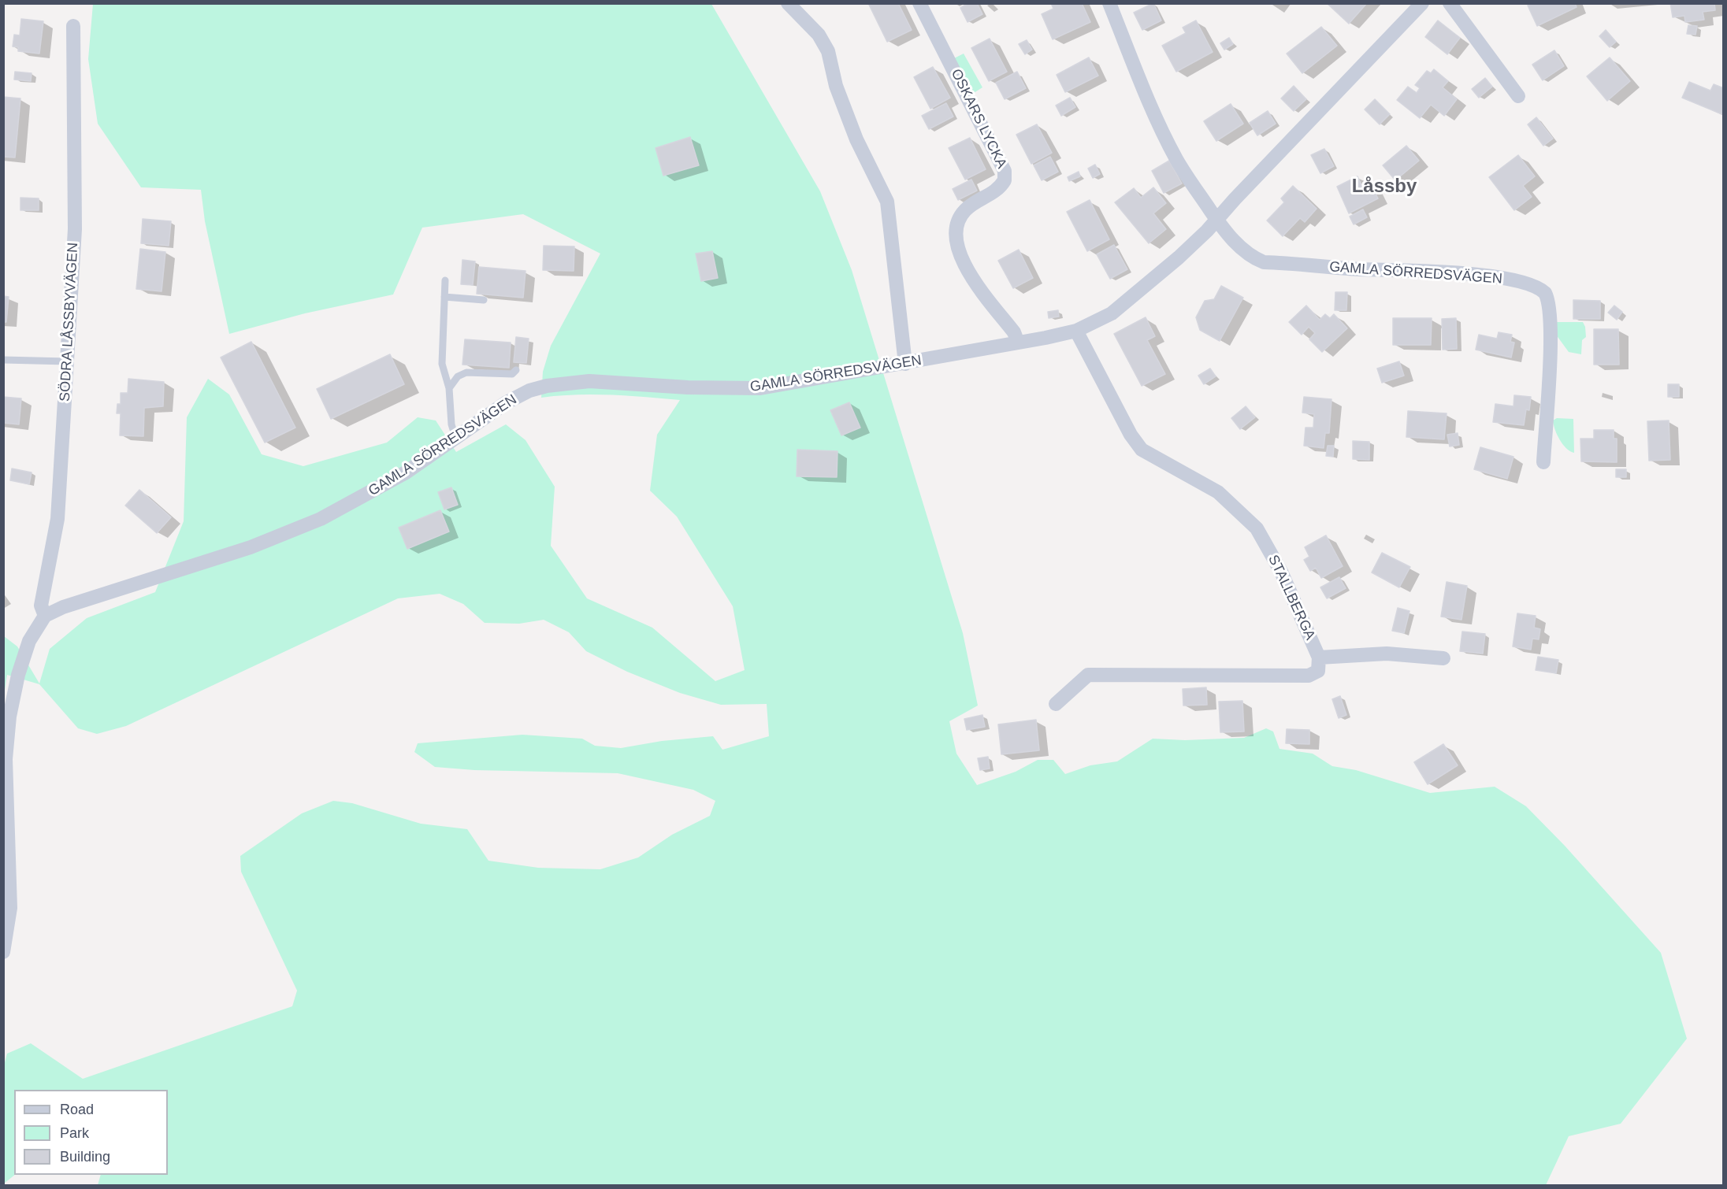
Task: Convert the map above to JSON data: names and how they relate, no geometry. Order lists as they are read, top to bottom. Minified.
{"streets":{"street":["OSKARS LYCKA","GAMLA SÖRREDSVÄGEN","SÖDRA LÅSSBYVÄGEN","STALLBERGA"]},"crossings":[["OSKARS LYCKA","GAMLA SÖRREDSVÄGEN"],["GAMLA SÖRREDSVÄGEN","SÖDRA LÅSSBYVÄGEN"],["GAMLA SÖRREDSVÄGEN","STALLBERGA"]],"districts":["Låssby"],"legend":["Road","Park","Building"]}
